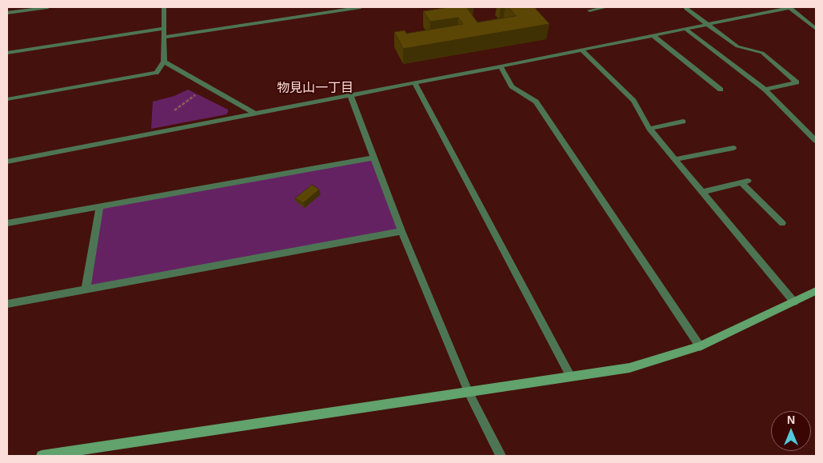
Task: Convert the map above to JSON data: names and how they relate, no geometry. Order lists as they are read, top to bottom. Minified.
{"districts":["物見山一丁目"],"north":"top"}
